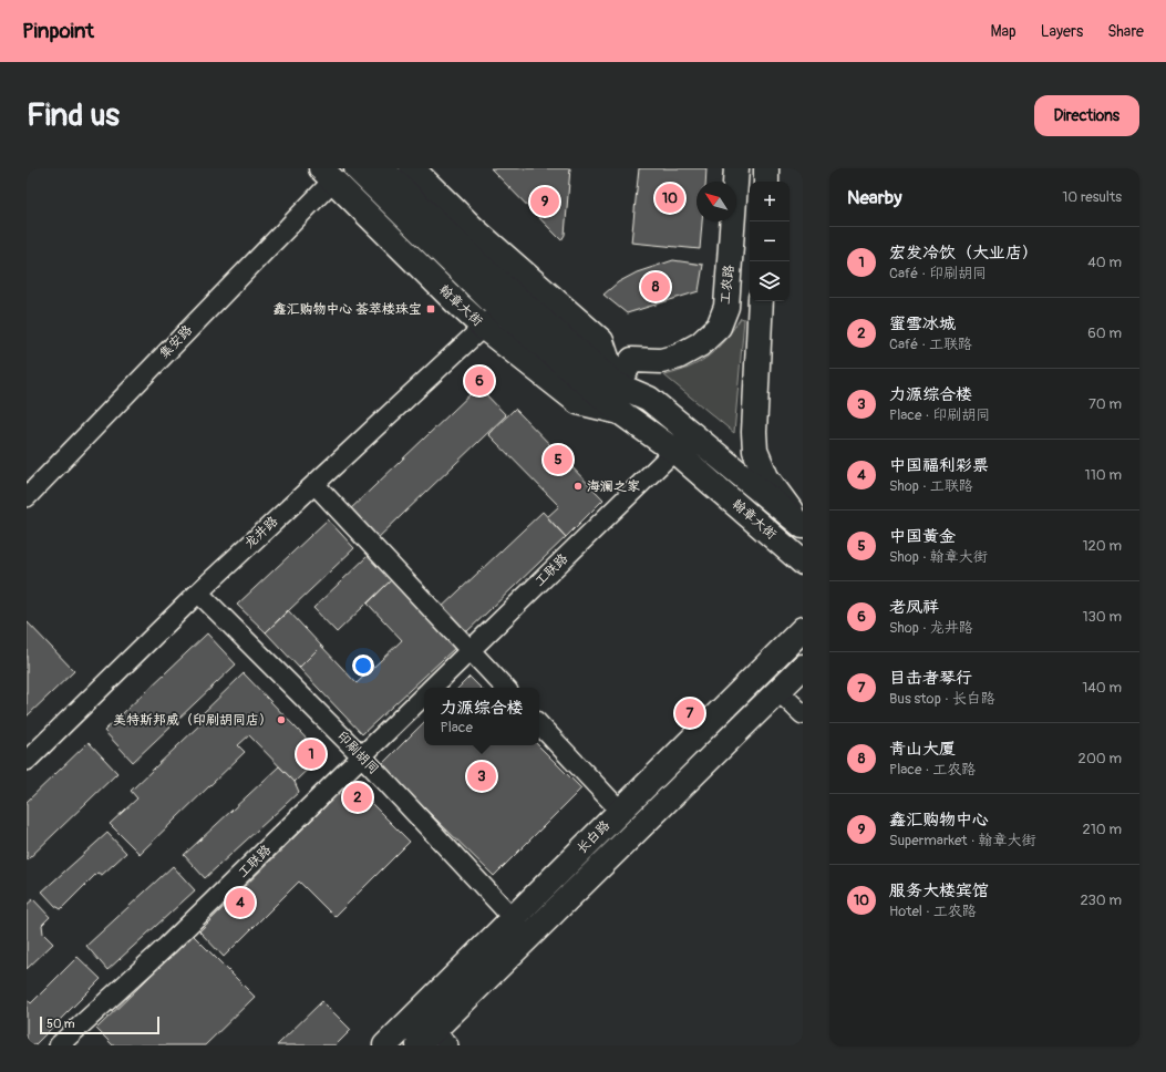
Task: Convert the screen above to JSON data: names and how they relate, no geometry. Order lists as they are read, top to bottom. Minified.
{"streets":{"main road":["工农路","翰章大街","长白路"],"street":["集安路","龙井路","工联路","印刷胡同"]},"crossings":[["工农路","翰章大街"],["翰章大街","集安路"],["翰章大街","龙井路"],["翰章大街","工联路"],["龙井路","印刷胡同"],["工联路","印刷胡同"],["印刷胡同","长白路"]],"places":{"transit":["鑫汇购物中心 荟萃楼珠宝"],"other":["海澜之家","美特斯邦威（印刷胡同店）"]},"scale_bar":"50 m","north":"top left","page":{"header":"Pinpoint","nav":["Map","Layers","Share"],"buttons":"Directions","title":"Find us","heading":["Nearby","10 results"],"map_buttons":["+","−"],"pins":["10","9","8","6","5","7","1","3","2","4"],"list":[{"mark":"1","name":"宏发冷饮（大业店）","note":"Café · 印刷胡同","value":"40 m"},{"mark":"2","name":"蜜雪冰城","note":"Café · 工联路","value":"60 m"},{"mark":"3","name":"力源综合楼","note":"Place · 印刷胡同","value":"70 m"},{"mark":"4","name":"中国福利彩票","note":"Shop · 工联路","value":"110 m"},{"mark":"5","name":"中国黄金","note":"Shop · 翰章大街","value":"120 m"},{"mark":"6","name":"老凤祥","note":"Shop · 龙井路","value":"130 m"},{"mark":"7","name":"目击者琴行","note":"Bus stop · 长白路","value":"140 m"},{"mark":"8","name":"青山大厦","note":"Place · 工农路","value":"200 m"},{"mark":"9","name":"鑫汇购物中心","note":"Supermarket · 翰章大街","value":"210 m"},{"mark":"10","name":"服务大楼宾馆","note":"Hotel · 工农路","value":"230 m"}],"popup":["力源综合楼","Place"],"scale":"50 m"}}
